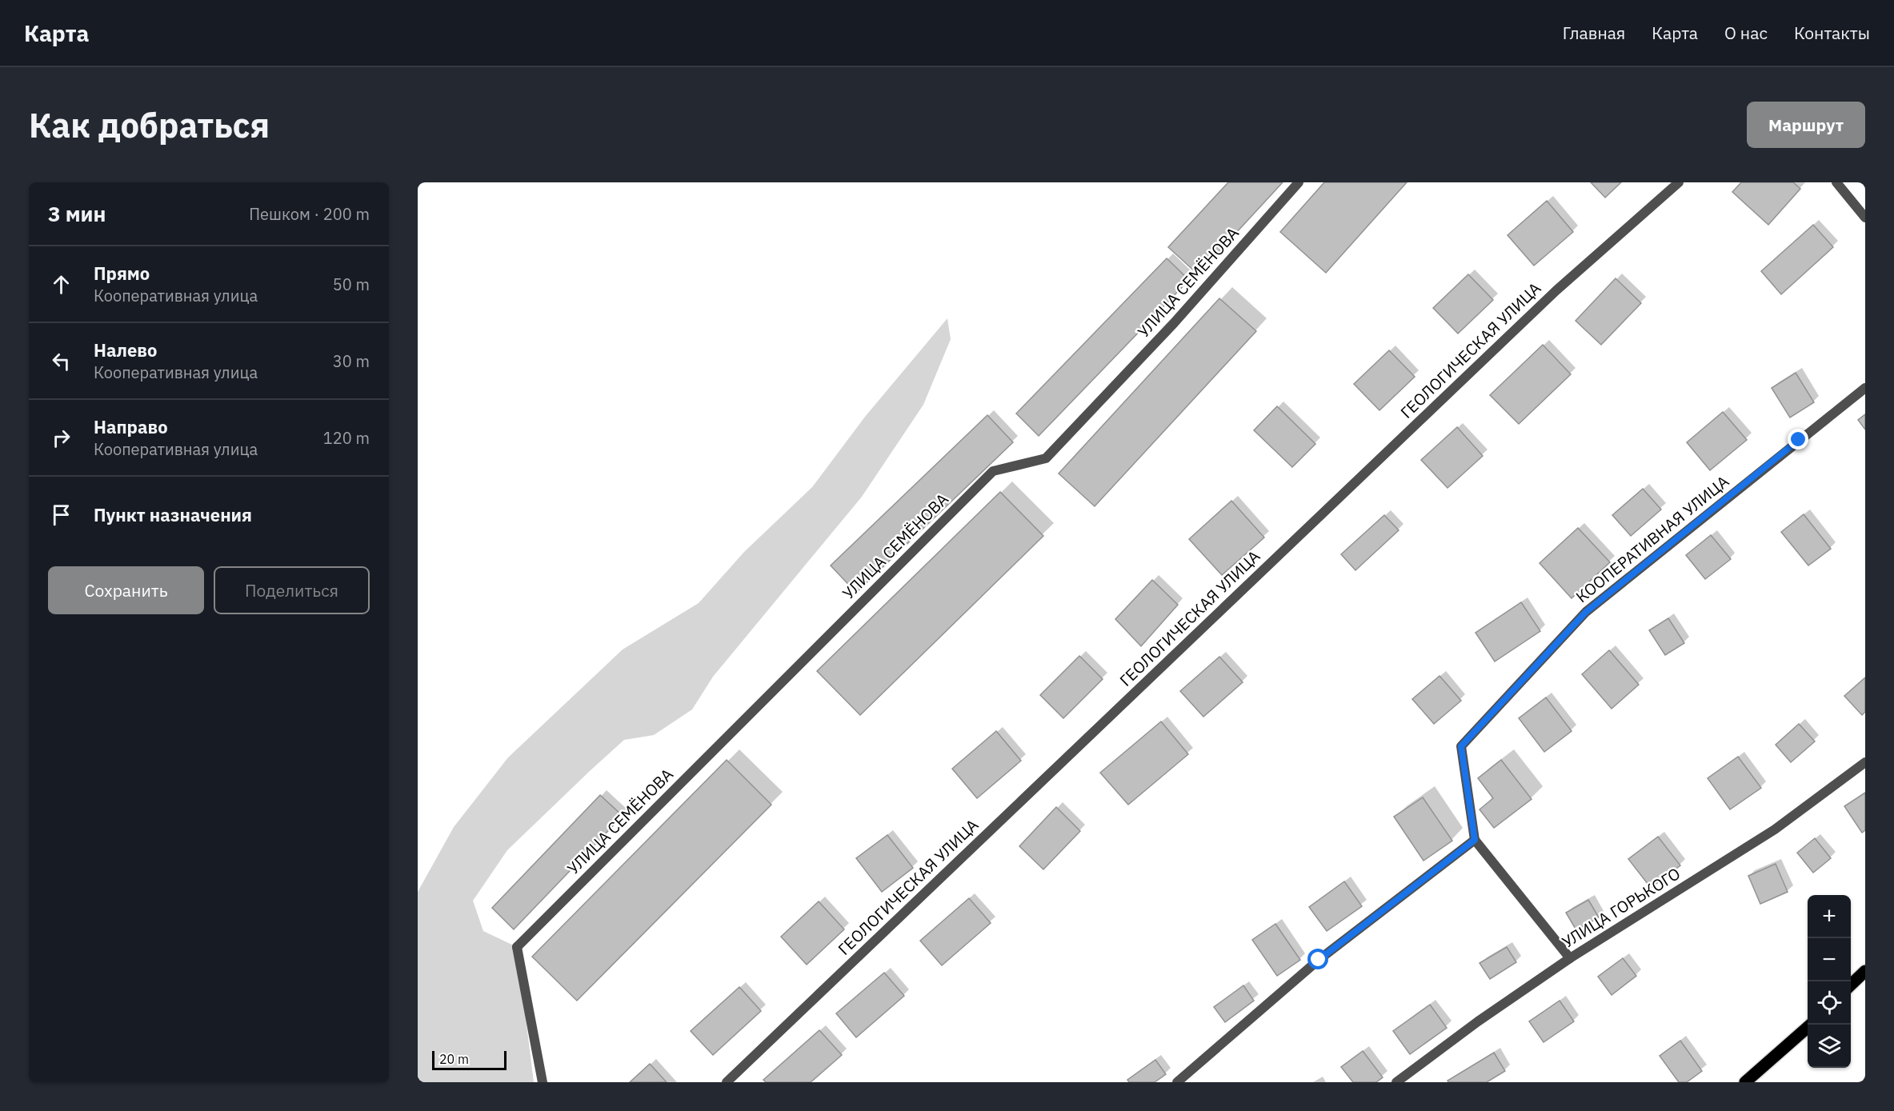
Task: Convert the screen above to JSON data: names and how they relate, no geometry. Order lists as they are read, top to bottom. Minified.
{"streets":{"street":["УЛИЦА СЕМЁНОВА","ГЕОЛОГИЧЕСКАЯ УЛИЦА","КООПЕРАТИВНАЯ УЛИЦА","УЛИЦА ГОРЬКОГО"]},"scale_bar":"20 m","page":{"header":"Карта","nav":["Главная","Карта","О нас","Контакты"],"buttons":["Маршрут",["Сохранить","Поделиться"]],"title":"Как добраться","heading":["3 мин","Пешком · 200 m"],"list":[["Прямо","Кооперативная улица","50 m"],["Налево","Кооперативная улица","30 m"],["Направо","Кооперативная улица","120 m"],"Пункт назначения"],"map_buttons":["+","−"],"scale":"20 m"}}
